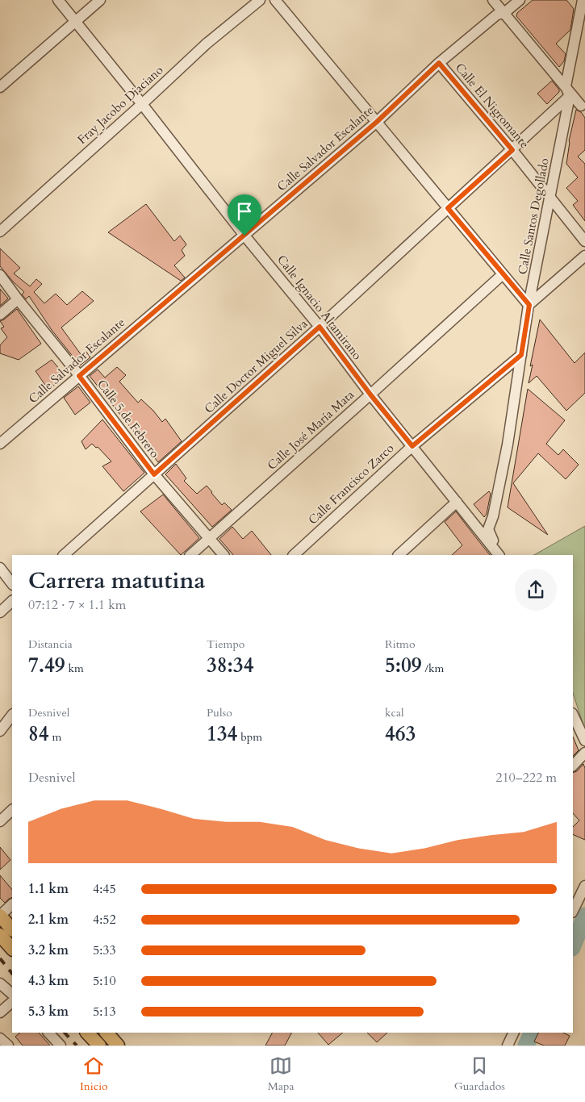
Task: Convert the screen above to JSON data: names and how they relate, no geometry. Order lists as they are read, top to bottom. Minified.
{"streets":{"street":["Fray Jacobo Diaciano","Calle El Nigromante","Calle Salvador Escalante","Calle Santos Degollado","Calle Ignacio Altamirano","Calle Doctor Miguel Silva","Calle 5 de Febrero","Calle José María Mata","Calle Francisco Zarco"]},"crossings":[["Fray Jacobo Diaciano","Calle Ignacio Altamirano"],["Calle El Nigromante","Calle Salvador Escalante"],["Calle El Nigromante","Calle Santos Degollado"],["Calle El Nigromante","Calle Doctor Miguel Silva"],["Calle Salvador Escalante","Calle Ignacio Altamirano"],["Calle Salvador Escalante","Calle 5 de Febrero"],["Calle Santos Degollado","Calle Doctor Miguel Silva"],["Calle Santos Degollado","Calle Francisco Zarco"],["Calle Ignacio Altamirano","Calle Doctor Miguel Silva"],["Calle Ignacio Altamirano","Calle José María Mata"],["Calle Ignacio Altamirano","Calle Francisco Zarco"],["Calle Doctor Miguel Silva","Calle 5 de Febrero"],["Calle 5 de Febrero","Calle José María Mata"]],"page":{"heading":["Carrera matutina","07:12 · 7 × 1.1 km"],"stats":[["Distancia","7.49 km"],["Tiempo","38:34"],["Ritmo","5:09 /km"],["Desnivel","84 m"],["Pulso","134 bpm"],["kcal","463"]],"chart":["Desnivel","210–222 m"],"list":[{"name":"1.1 km","note":"4:45"},{"name":"2.1 km","note":"4:52"},{"name":"3.2 km","note":"5:33"},{"name":"4.3 km","note":"5:10"},{"name":"5.3 km","note":"5:13"}],"tabs":["Inicio","Mapa","Guardados"]}}
